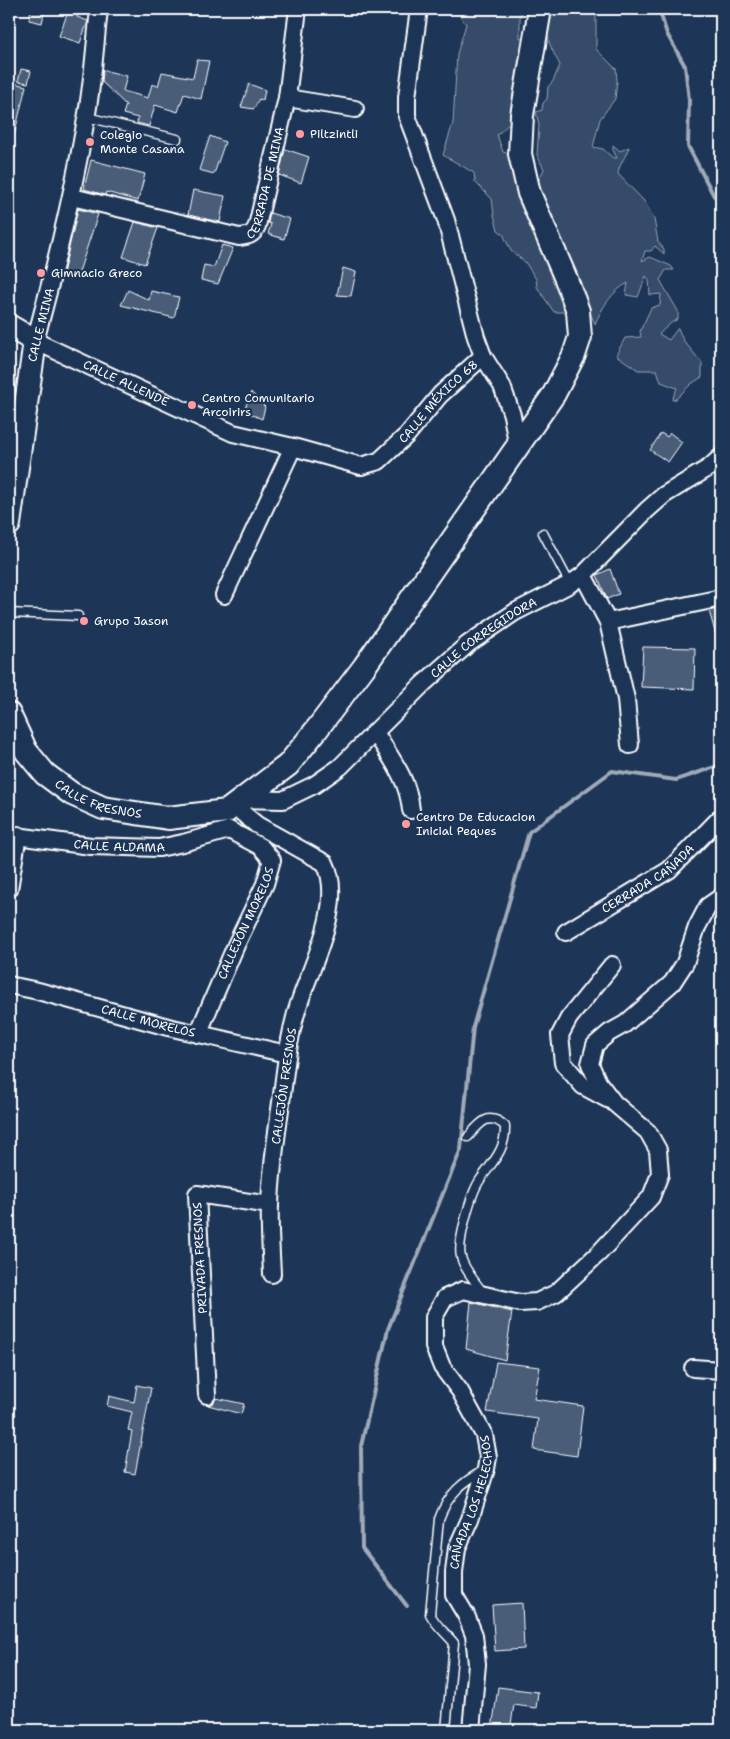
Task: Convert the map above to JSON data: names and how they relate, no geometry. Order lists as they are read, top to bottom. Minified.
{"streets":{"street":["CERRADA DE MINA","CALLE MINA","CALLE ALLENDE","CALLE MÉXICO 68","CALLE CORREGIDORA","CALLE FRESNOS","CALLE ALDAMA","CERRADA CAÑADA","CALLEJÓN MORELOS","CALLE MORELOS","CALLEJÓN FRESNOS","PRIVADA FRESNOS","CAÑADA LOS HELECHOS"]},"crossings":[["CERRADA DE MINA","CALLE MINA"],["CALLE MINA","CALLE ALLENDE"],["CALLE ALLENDE","CALLE MÉXICO 68"],["CALLE CORREGIDORA","CALLE FRESNOS"],["CALLE CORREGIDORA","CALLE ALDAMA"],["CALLE CORREGIDORA","CALLEJÓN MORELOS"],["CALLE CORREGIDORA","CALLEJÓN FRESNOS"],["CALLE FRESNOS","CALLE ALDAMA"],["CALLE FRESNOS","CALLEJÓN MORELOS"],["CALLE FRESNOS","CALLEJÓN FRESNOS"],["CALLE ALDAMA","CALLEJÓN MORELOS"],["CALLE ALDAMA","CALLEJÓN FRESNOS"],["CALLEJÓN MORELOS","CALLE MORELOS"],["CALLEJÓN MORELOS","CALLEJÓN FRESNOS"],["CALLE MORELOS","CALLEJÓN FRESNOS"],["CALLEJÓN FRESNOS","PRIVADA FRESNOS"]],"places":["Piltzintli","Colegio Monte Casana","Gimnacio Greco","Centro Comunitario Arcoirirs","Grupo Jason","Centro De Educacion Inicial Peques"]}
